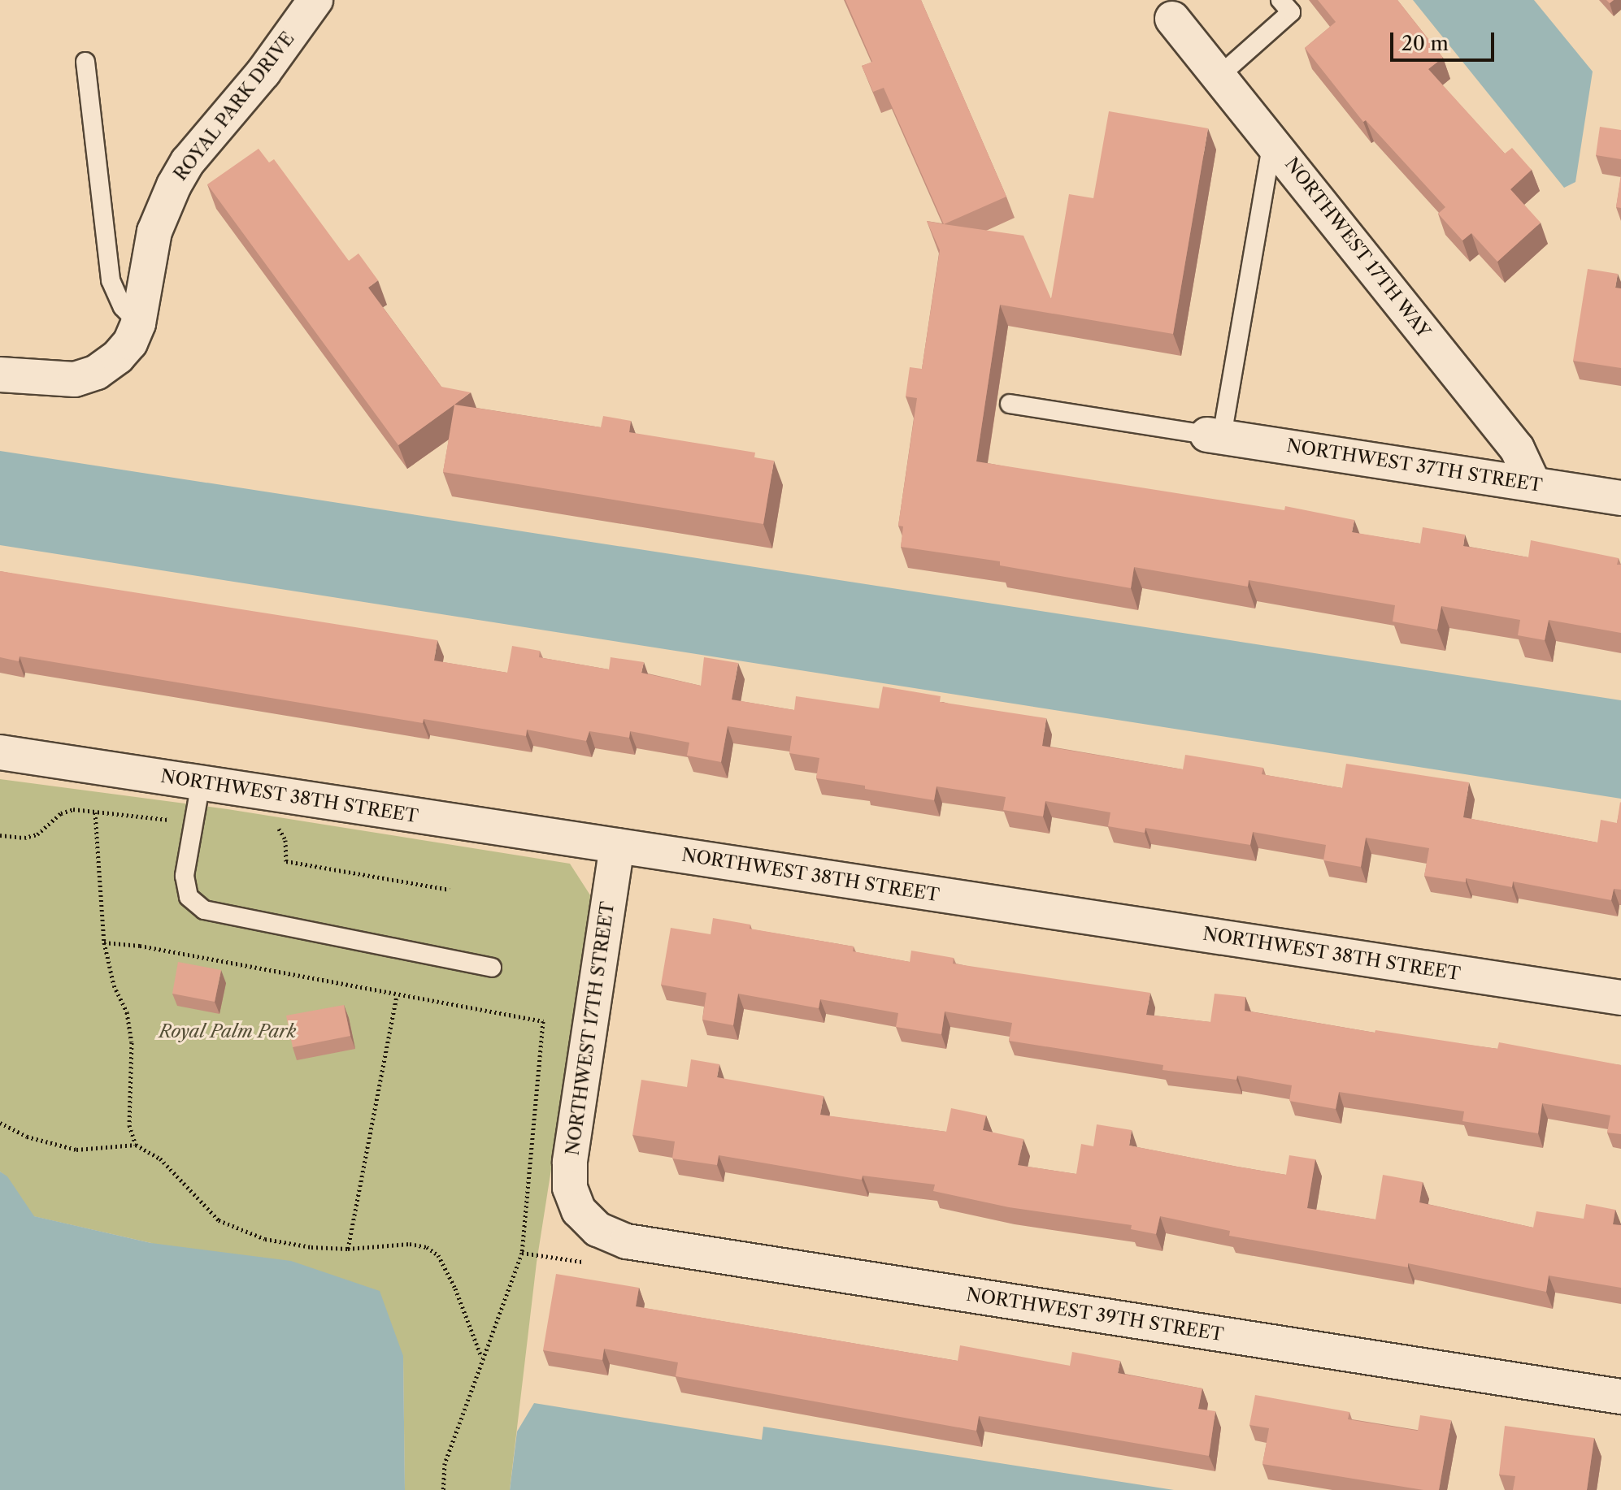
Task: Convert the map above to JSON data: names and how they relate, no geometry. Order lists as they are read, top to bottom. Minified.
{"streets":{"street":["ROYAL PARK DRIVE","NORTHWEST 17TH WAY","NORTHWEST 37TH STREET","NORTHWEST 38TH STREET","NORTHWEST 17TH STREET","NORTHWEST 39TH STREET"]},"crossings":[["NORTHWEST 17TH WAY","NORTHWEST 37TH STREET"],["NORTHWEST 38TH STREET","NORTHWEST 17TH STREET"],["NORTHWEST 17TH STREET","NORTHWEST 39TH STREET"]],"parks":["Royal Palm Park"],"scale_bar":"20 m"}
